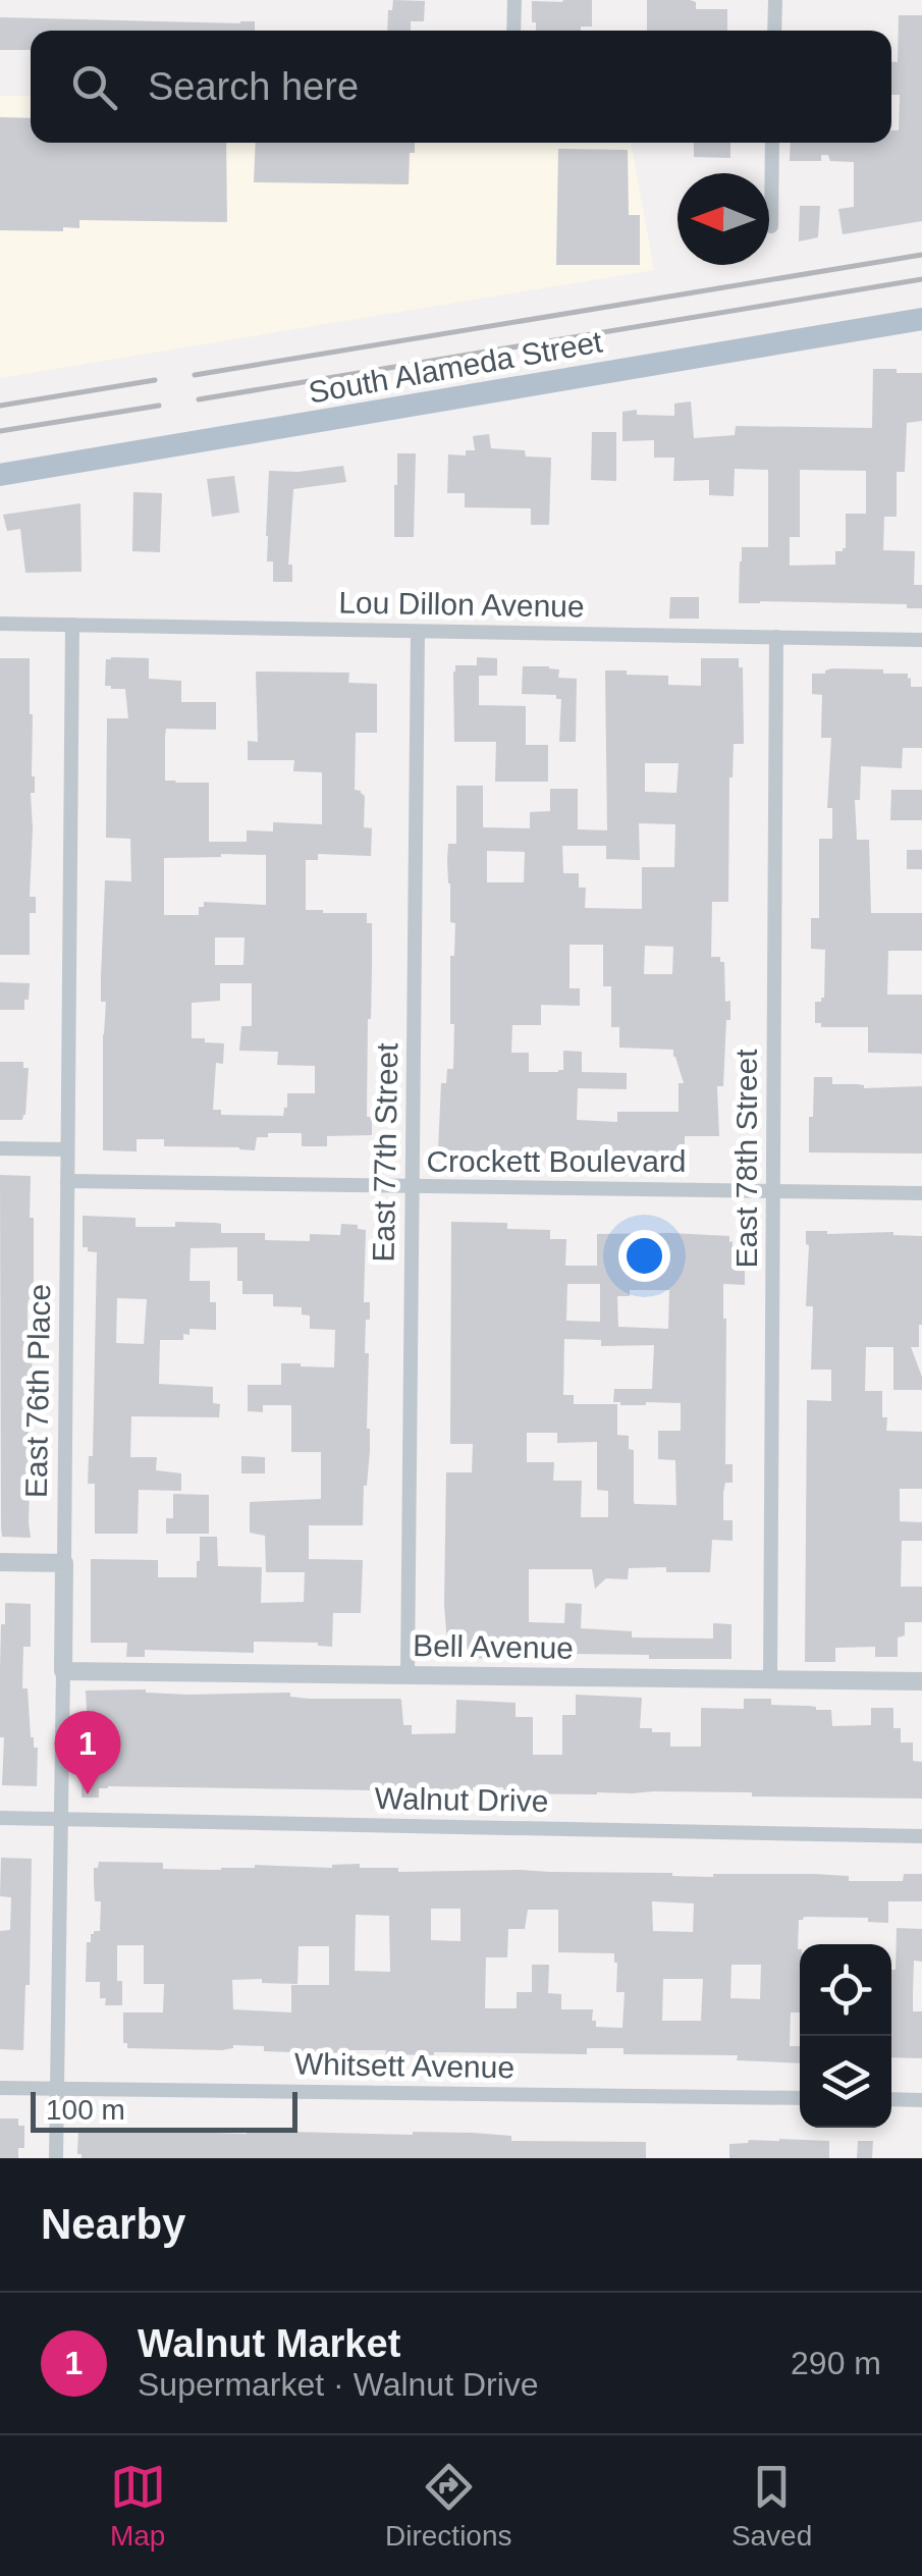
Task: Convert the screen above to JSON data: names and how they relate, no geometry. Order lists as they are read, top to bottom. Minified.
{"streets":{"main road":["South Alameda Street"],"street":["Lou Dillon Avenue","East 77th Street","East 78th Street","Crockett Boulevard","East 76th Place","Bell Avenue","Walnut Drive","Whitsett Avenue"]},"crossings":[["Lou Dillon Avenue","East 77th Street"],["Lou Dillon Avenue","East 78th Street"],["Lou Dillon Avenue","East 76th Place"],["East 77th Street","Crockett Boulevard"],["East 77th Street","Bell Avenue"],["East 78th Street","Crockett Boulevard"],["East 78th Street","Bell Avenue"],["Crockett Boulevard","East 76th Place"],["East 76th Place","Bell Avenue"],["East 76th Place","Walnut Drive"],["East 76th Place","Whitsett Avenue"]],"scale_bar":"100 m","north":"left","page":{"search":"Search here","pins":"1","scale":"100 m","heading":"Nearby","list":[{"mark":"1","name":"Walnut Market","note":"Supermarket · Walnut Drive","value":"290 m"}],"nav":["Map","Directions","Saved"]}}
